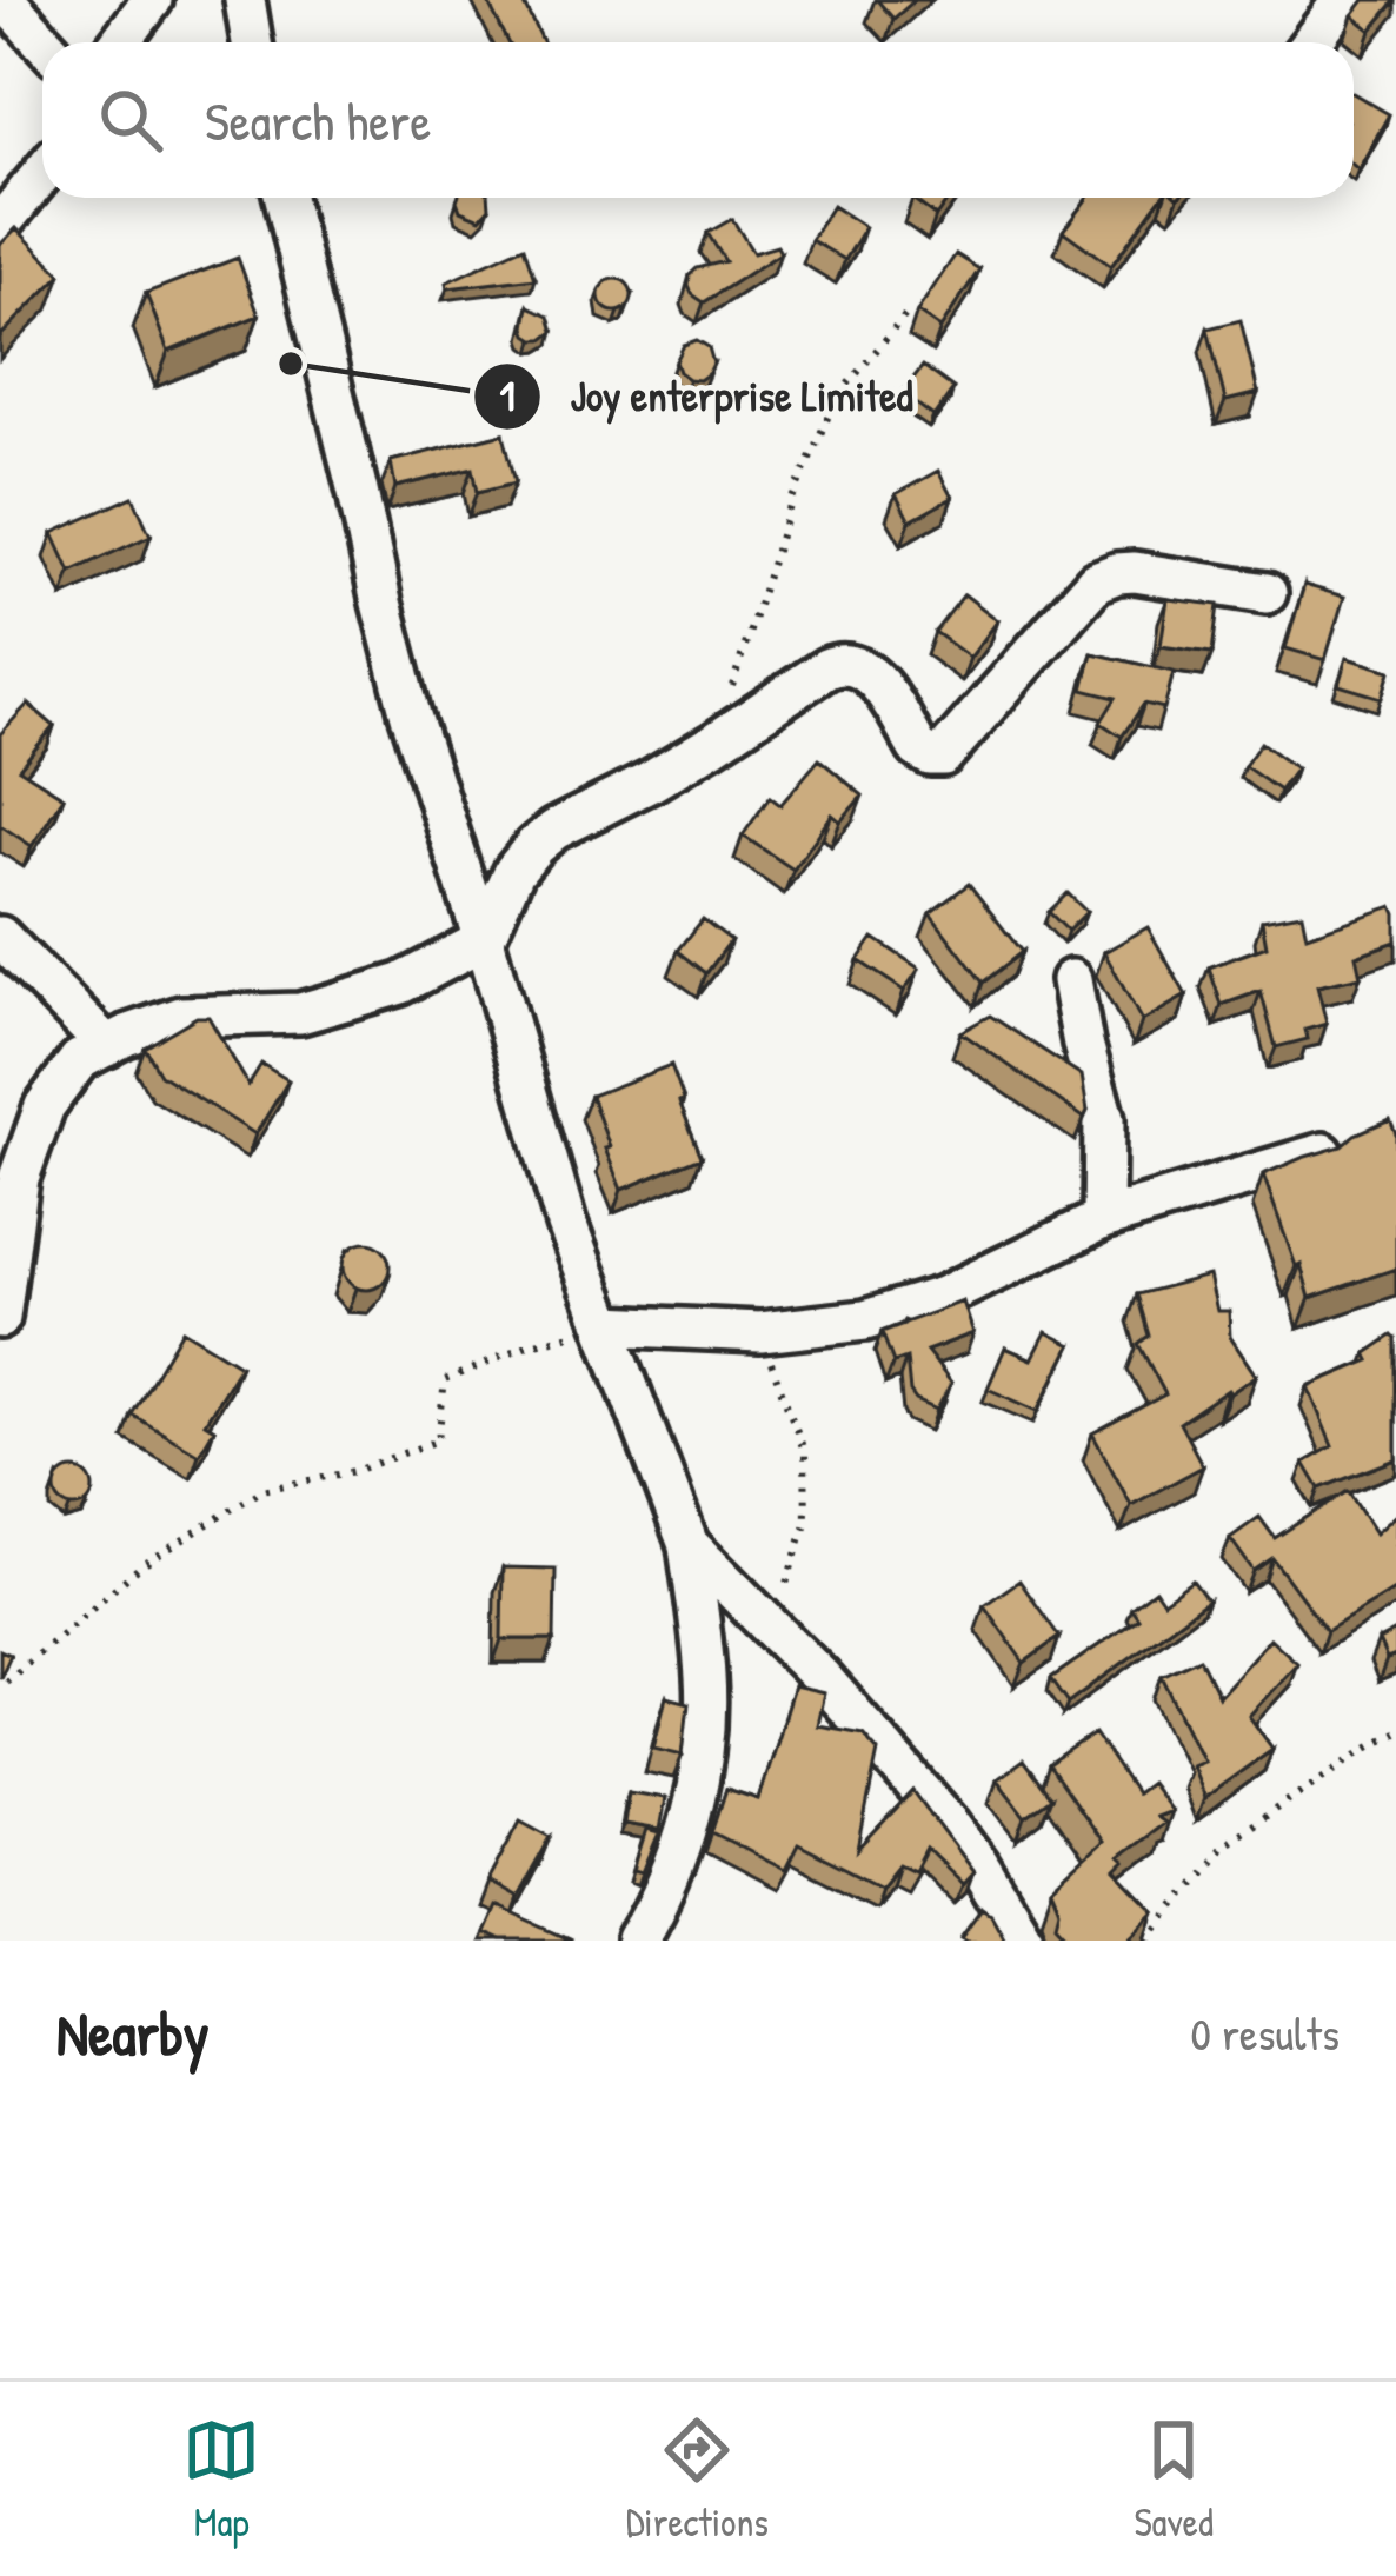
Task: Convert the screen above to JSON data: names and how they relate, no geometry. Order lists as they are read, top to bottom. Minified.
{"places":["Joy enterprise Limited"],"page":{"search":"Search here","heading":["Nearby","0 results"],"nav":["Map","Directions","Saved"]}}
